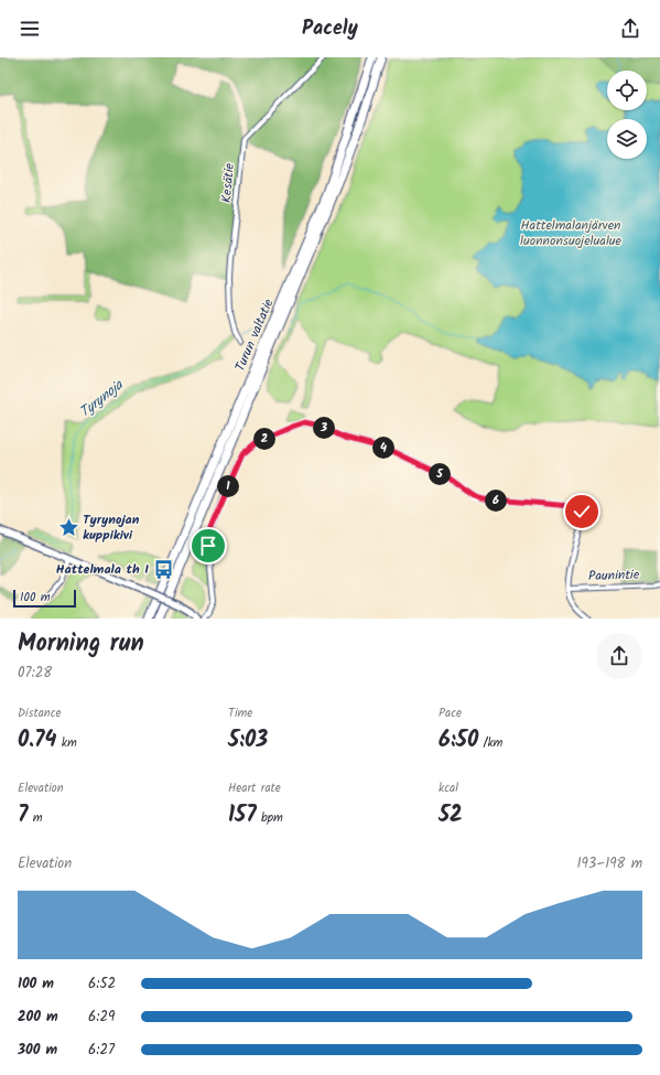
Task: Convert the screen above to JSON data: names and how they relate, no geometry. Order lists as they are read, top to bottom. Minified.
{"streets":{"highway":["Turun valtatie"],"street":["Kesätie","Paunintie"]},"water":["Tyrynoja"],"parks":["Hattelmalanjärven luonnonsuojelualue"],"places":{"place":["Tyrynojan kuppikivi"],"bus stop":["Hattelmala th I"]},"scale_bar":"100 m","page":{"header":"Pacely","pins":["3","2","4","5","1","6"],"scale":"100 m","heading":["Morning run","07:28"],"stats":[["Distance","0.74 km"],["Time","5:03"],["Pace","6:50 /km"],["Elevation","7 m"],["Heart rate","157 bpm"],["kcal","52"]],"chart":["Elevation","193–198 m"],"list":[{"name":"100 m","note":"6:52"},{"name":"200 m","note":"6:29"},{"name":"300 m","note":"6:27"}]}}
